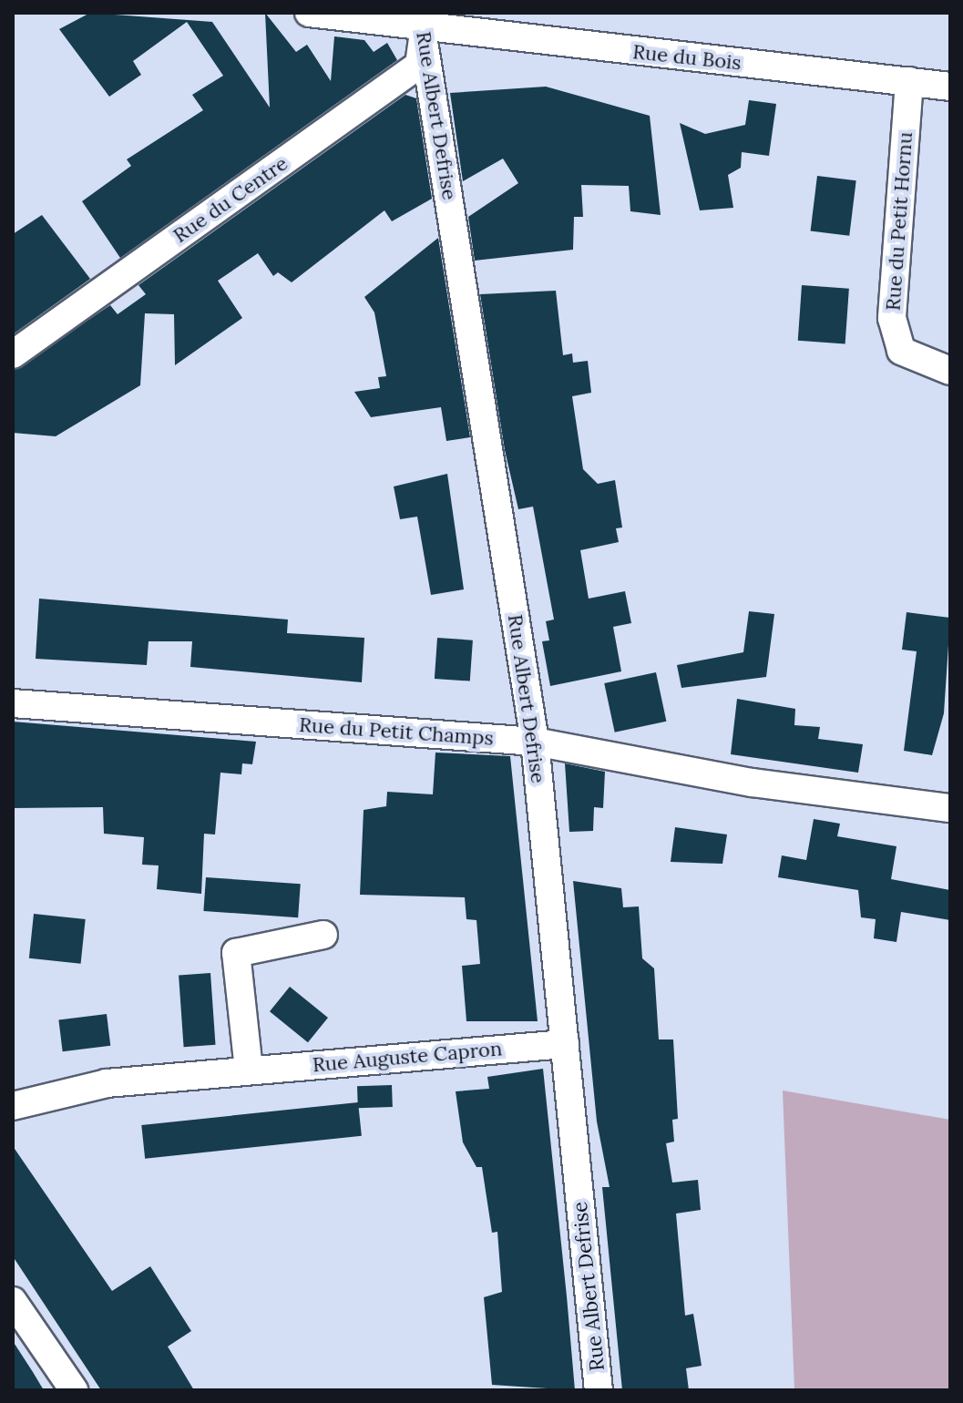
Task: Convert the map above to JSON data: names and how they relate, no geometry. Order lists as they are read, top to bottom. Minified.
{"streets":{"street":["Rue du Bois","Rue Albert Defrise","Rue du Centre","Rue du Petit Hornu","Rue du Petit Champs","Rue Auguste Capron"]},"crossings":[["Rue du Bois","Rue Albert Defrise"],["Rue du Bois","Rue du Centre"],["Rue du Bois","Rue du Petit Hornu"],["Rue Albert Defrise","Rue du Centre"],["Rue Albert Defrise","Rue du Petit Champs"],["Rue Albert Defrise","Rue Auguste Capron"]]}
